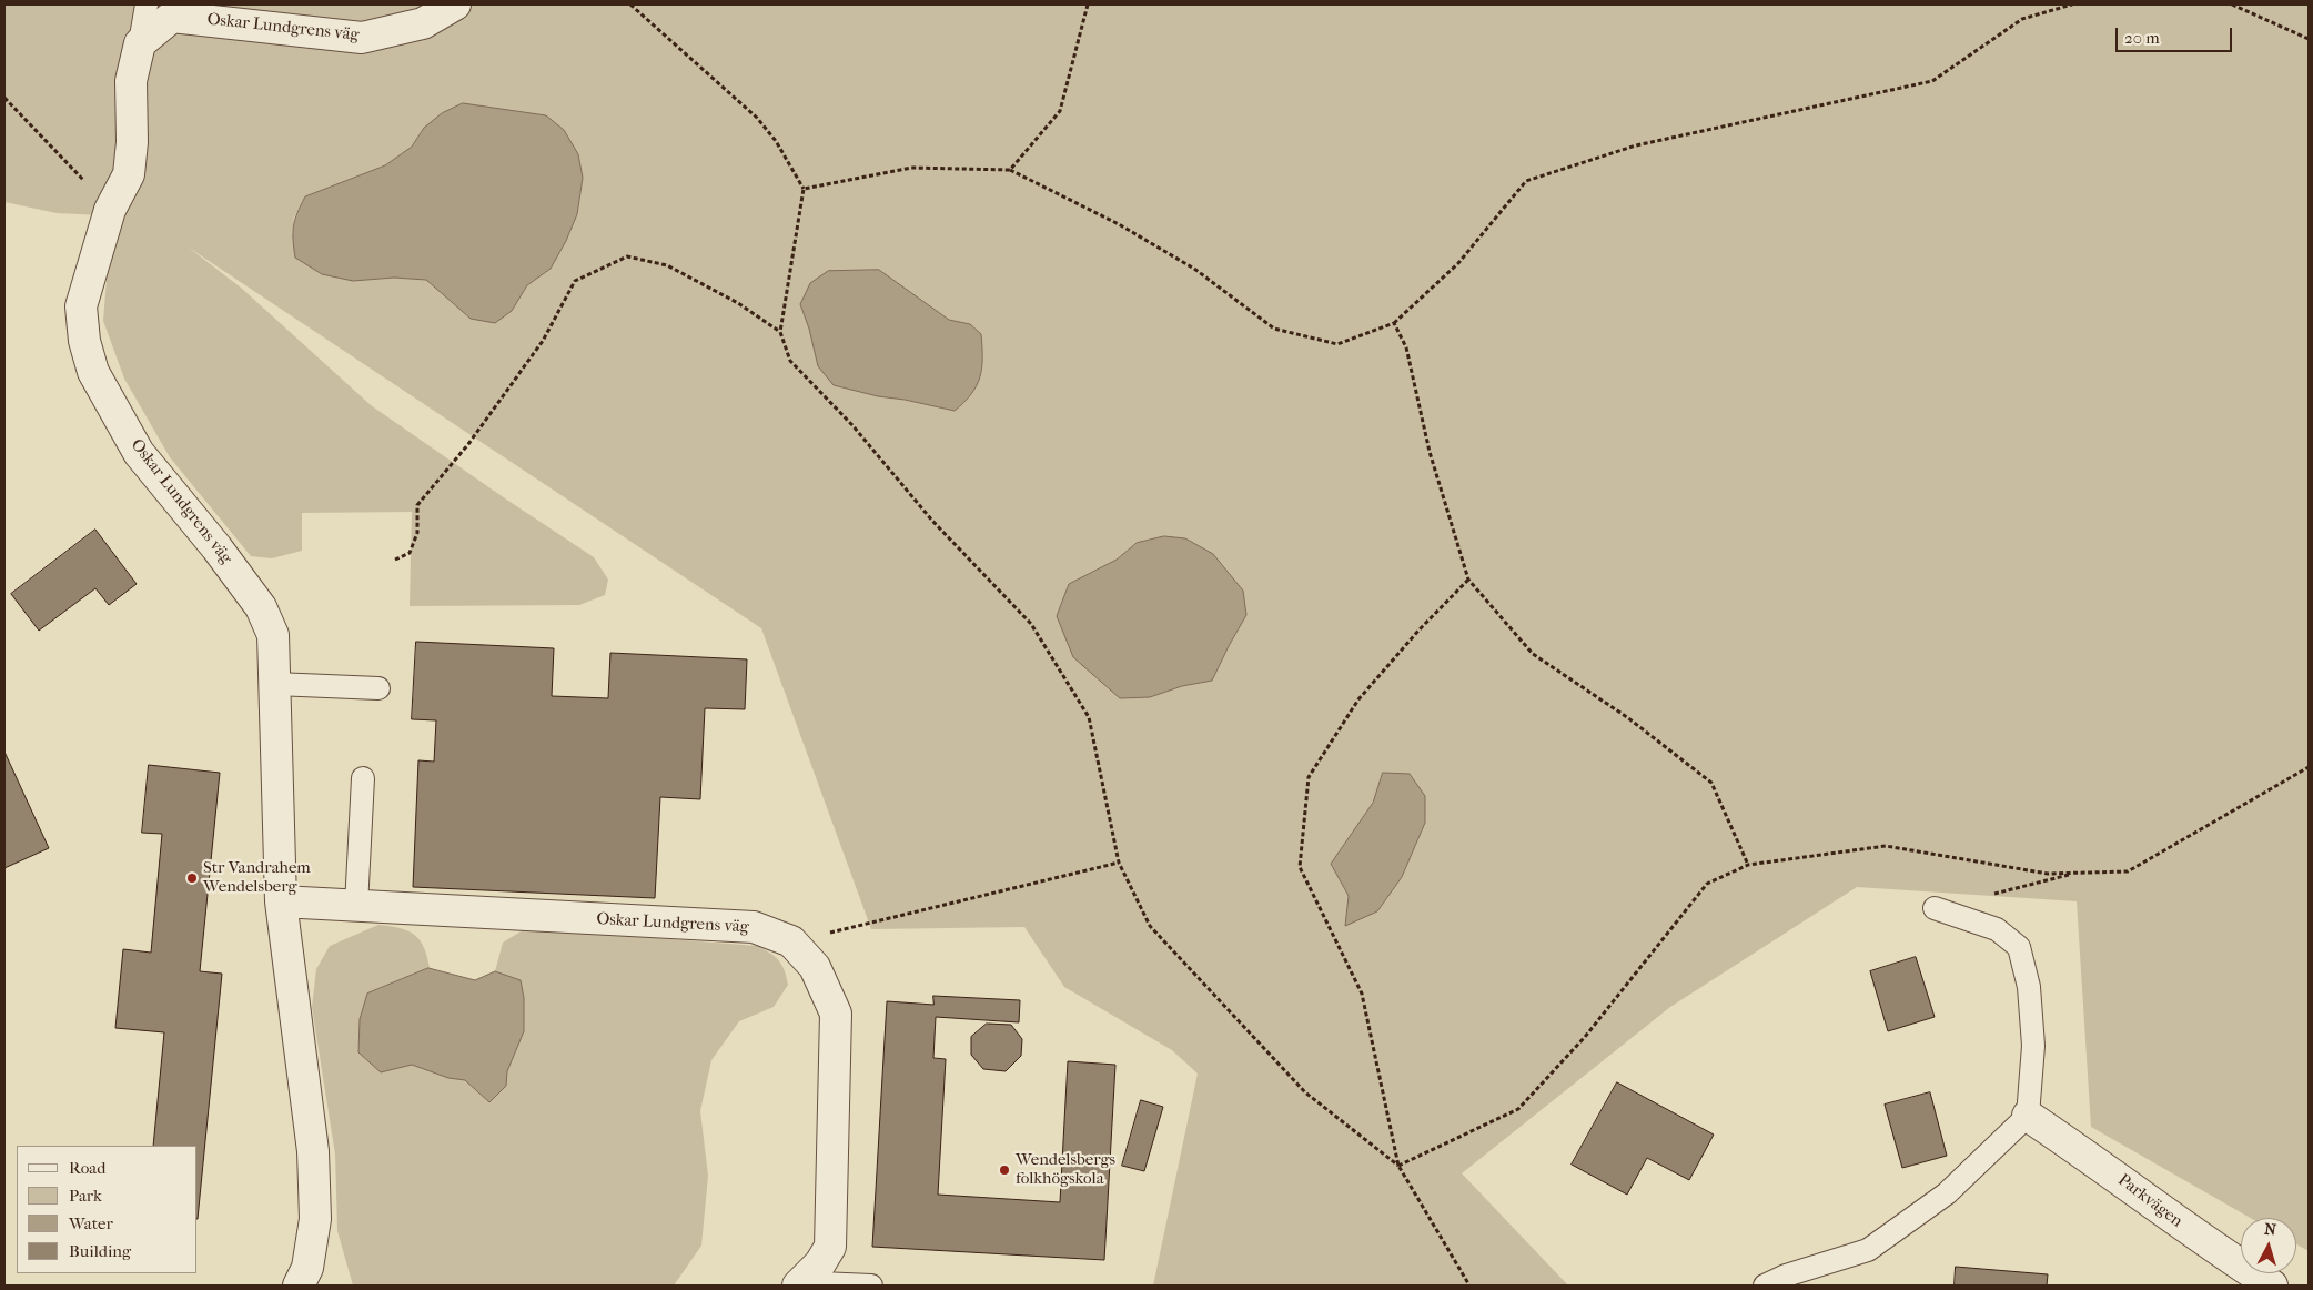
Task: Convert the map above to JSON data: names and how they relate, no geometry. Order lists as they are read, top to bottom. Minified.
{"streets":{"street":["Oskar Lundgrens väg","Parkvägen"]},"places":["Str Vandrahem Wendelsberg","Wendelsbergs folkhögskola"],"legend":["Road","Park","Water","Building"],"scale_bar":"20 m","north":"top"}
